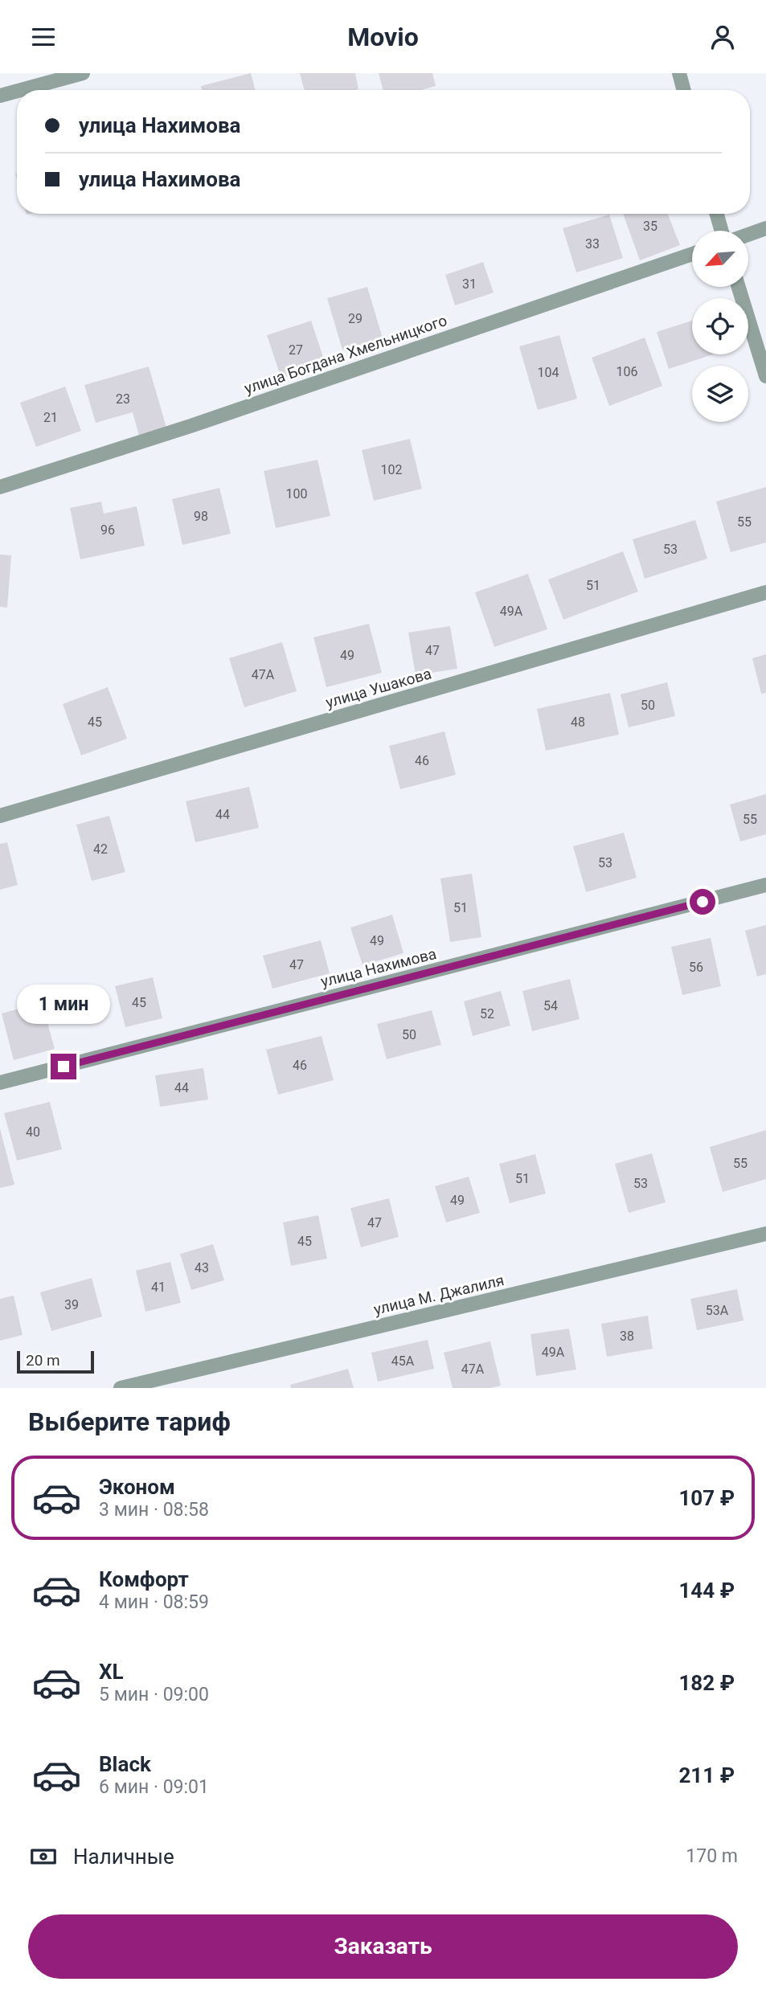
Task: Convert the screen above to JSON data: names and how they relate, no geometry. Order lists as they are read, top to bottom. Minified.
{"streets":{"street":["улица Богдана Хмельницкого","улица Ушакова","улица Нахимова","улица М. Джалиля"]},"house_numbers":["35","33","31","29","27","106","104","23","21","102","100","98","55","96","53","51","49А","47","49","47А","50","45","48","46","44","55","42","53","51","49","47","56","45","54","52","50","46","44","40","55","51","53","49","47","45","43","41","39","53А","38","49А","45А","47А"],"scale_bar":"20 m","north":"bottom left","page":{"header":"Movio","banner":["улица Нахимова","улица Нахимова"],"bubble":"1 мин","scale":"20 m","heading":"Выберите тариф","list":[{"name":"Эконом","note":"3 мин · 08:58","value":"107 ₽"},{"name":"Комфорт","note":"4 мин · 08:59","value":"144 ₽"},{"name":"XL","note":"5 мин · 09:00","value":"182 ₽"},{"name":"Black","note":"6 мин · 09:01","value":"211 ₽"}],"pay":["Наличные","170 m"],"buttons":"Заказать"}}
